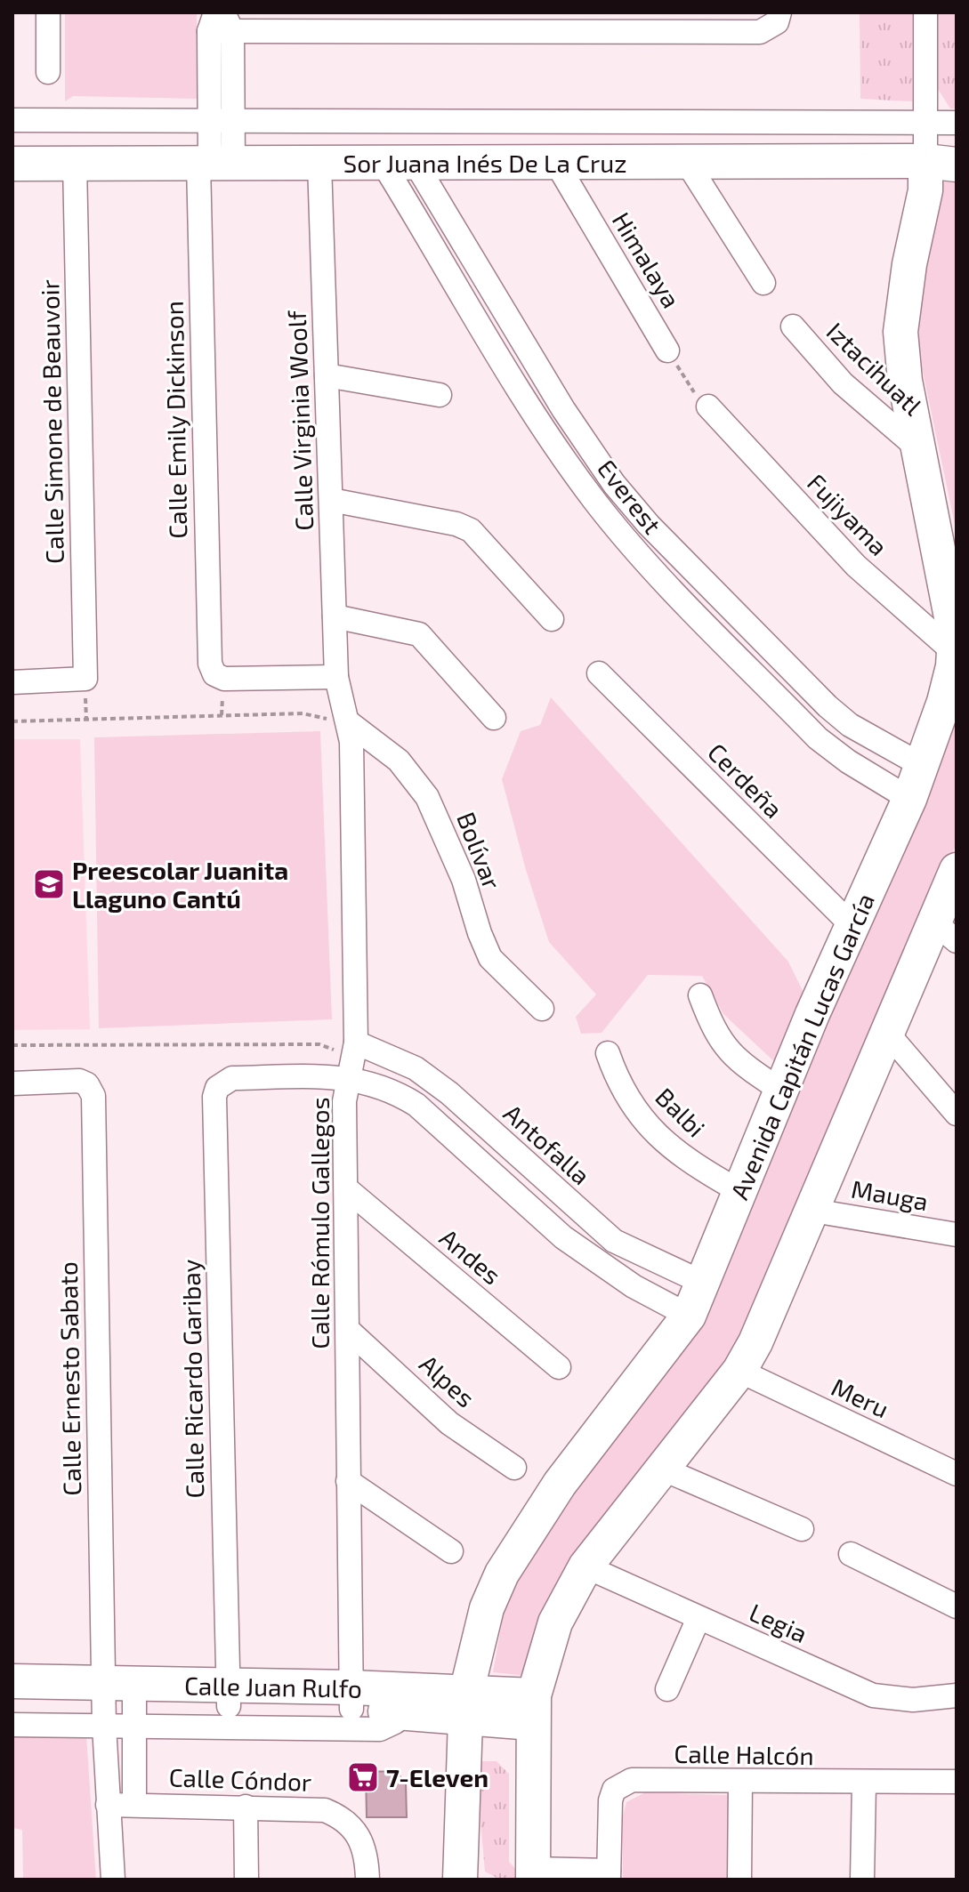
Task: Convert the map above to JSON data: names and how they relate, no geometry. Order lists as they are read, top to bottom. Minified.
{"streets":{"street":["Sor Juana Inés De La Cruz","Himalaya","Iztacihuatl","Calle Emily Dickinson","Calle Virginia Woolf","Calle Simone de Beauvoir","Everest","Fujiyama","Cerdeña","Bolívar","Avenida Capitán Lucas García","Balbi","Antofalla","Mauga","Calle Rómulo Gallegos","Andes","Calle Ernesto Sabato","Calle Ricardo Garibay","Alpes","Meru","Legia","Calle Juan Rulfo","Calle Halcón","Calle Cóndor"]},"crossings":[["Sor Juana Inés De La Cruz","Himalaya"],["Sor Juana Inés De La Cruz","Calle Emily Dickinson"],["Sor Juana Inés De La Cruz","Calle Virginia Woolf"],["Sor Juana Inés De La Cruz","Calle Simone de Beauvoir"],["Sor Juana Inés De La Cruz","Everest"],["Sor Juana Inés De La Cruz","Avenida Capitán Lucas García"],["Iztacihuatl","Avenida Capitán Lucas García"],["Calle Emily Dickinson","Calle Virginia Woolf"],["Calle Emily Dickinson","Calle Rómulo Gallegos"],["Calle Virginia Woolf","Calle Rómulo Gallegos"],["Everest","Avenida Capitán Lucas García"],["Fujiyama","Avenida Capitán Lucas García"],["Cerdeña","Avenida Capitán Lucas García"],["Bolívar","Calle Rómulo Gallegos"],["Avenida Capitán Lucas García","Balbi"],["Avenida Capitán Lucas García","Antofalla"],["Avenida Capitán Lucas García","Calle Juan Rulfo"],["Antofalla","Calle Rómulo Gallegos"],["Antofalla","Calle Ricardo Garibay"],["Calle Rómulo Gallegos","Andes"],["Calle Rómulo Gallegos","Calle Ricardo Garibay"],["Calle Rómulo Gallegos","Alpes"],["Calle Rómulo Gallegos","Calle Juan Rulfo"],["Calle Ernesto Sabato","Calle Juan Rulfo"],["Calle Ricardo Garibay","Calle Juan Rulfo"]],"places":{"school or university":["Preescolar Juanita Llaguno Cantú"],"supermarket":["7-Eleven"]}}
